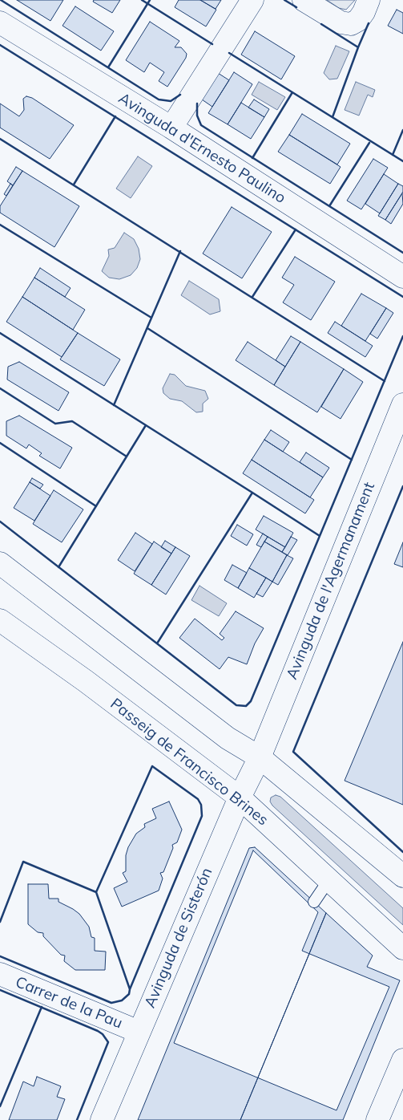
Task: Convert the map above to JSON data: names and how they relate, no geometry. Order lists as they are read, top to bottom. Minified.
{"streets":{"street":["Avinguda d'Ernesto Paulino","Avinguda de l'Agermanament","Passeig de Francisco Brines","Avinguda de Sisterón","Carrer de la Pau"]},"crossings":[["Avinguda de l'Agermanament","Avinguda de Sisterón"],["Passeig de Francisco Brines","Avinguda de Sisterón"],["Avinguda de Sisterón","Carrer de la Pau"]]}
